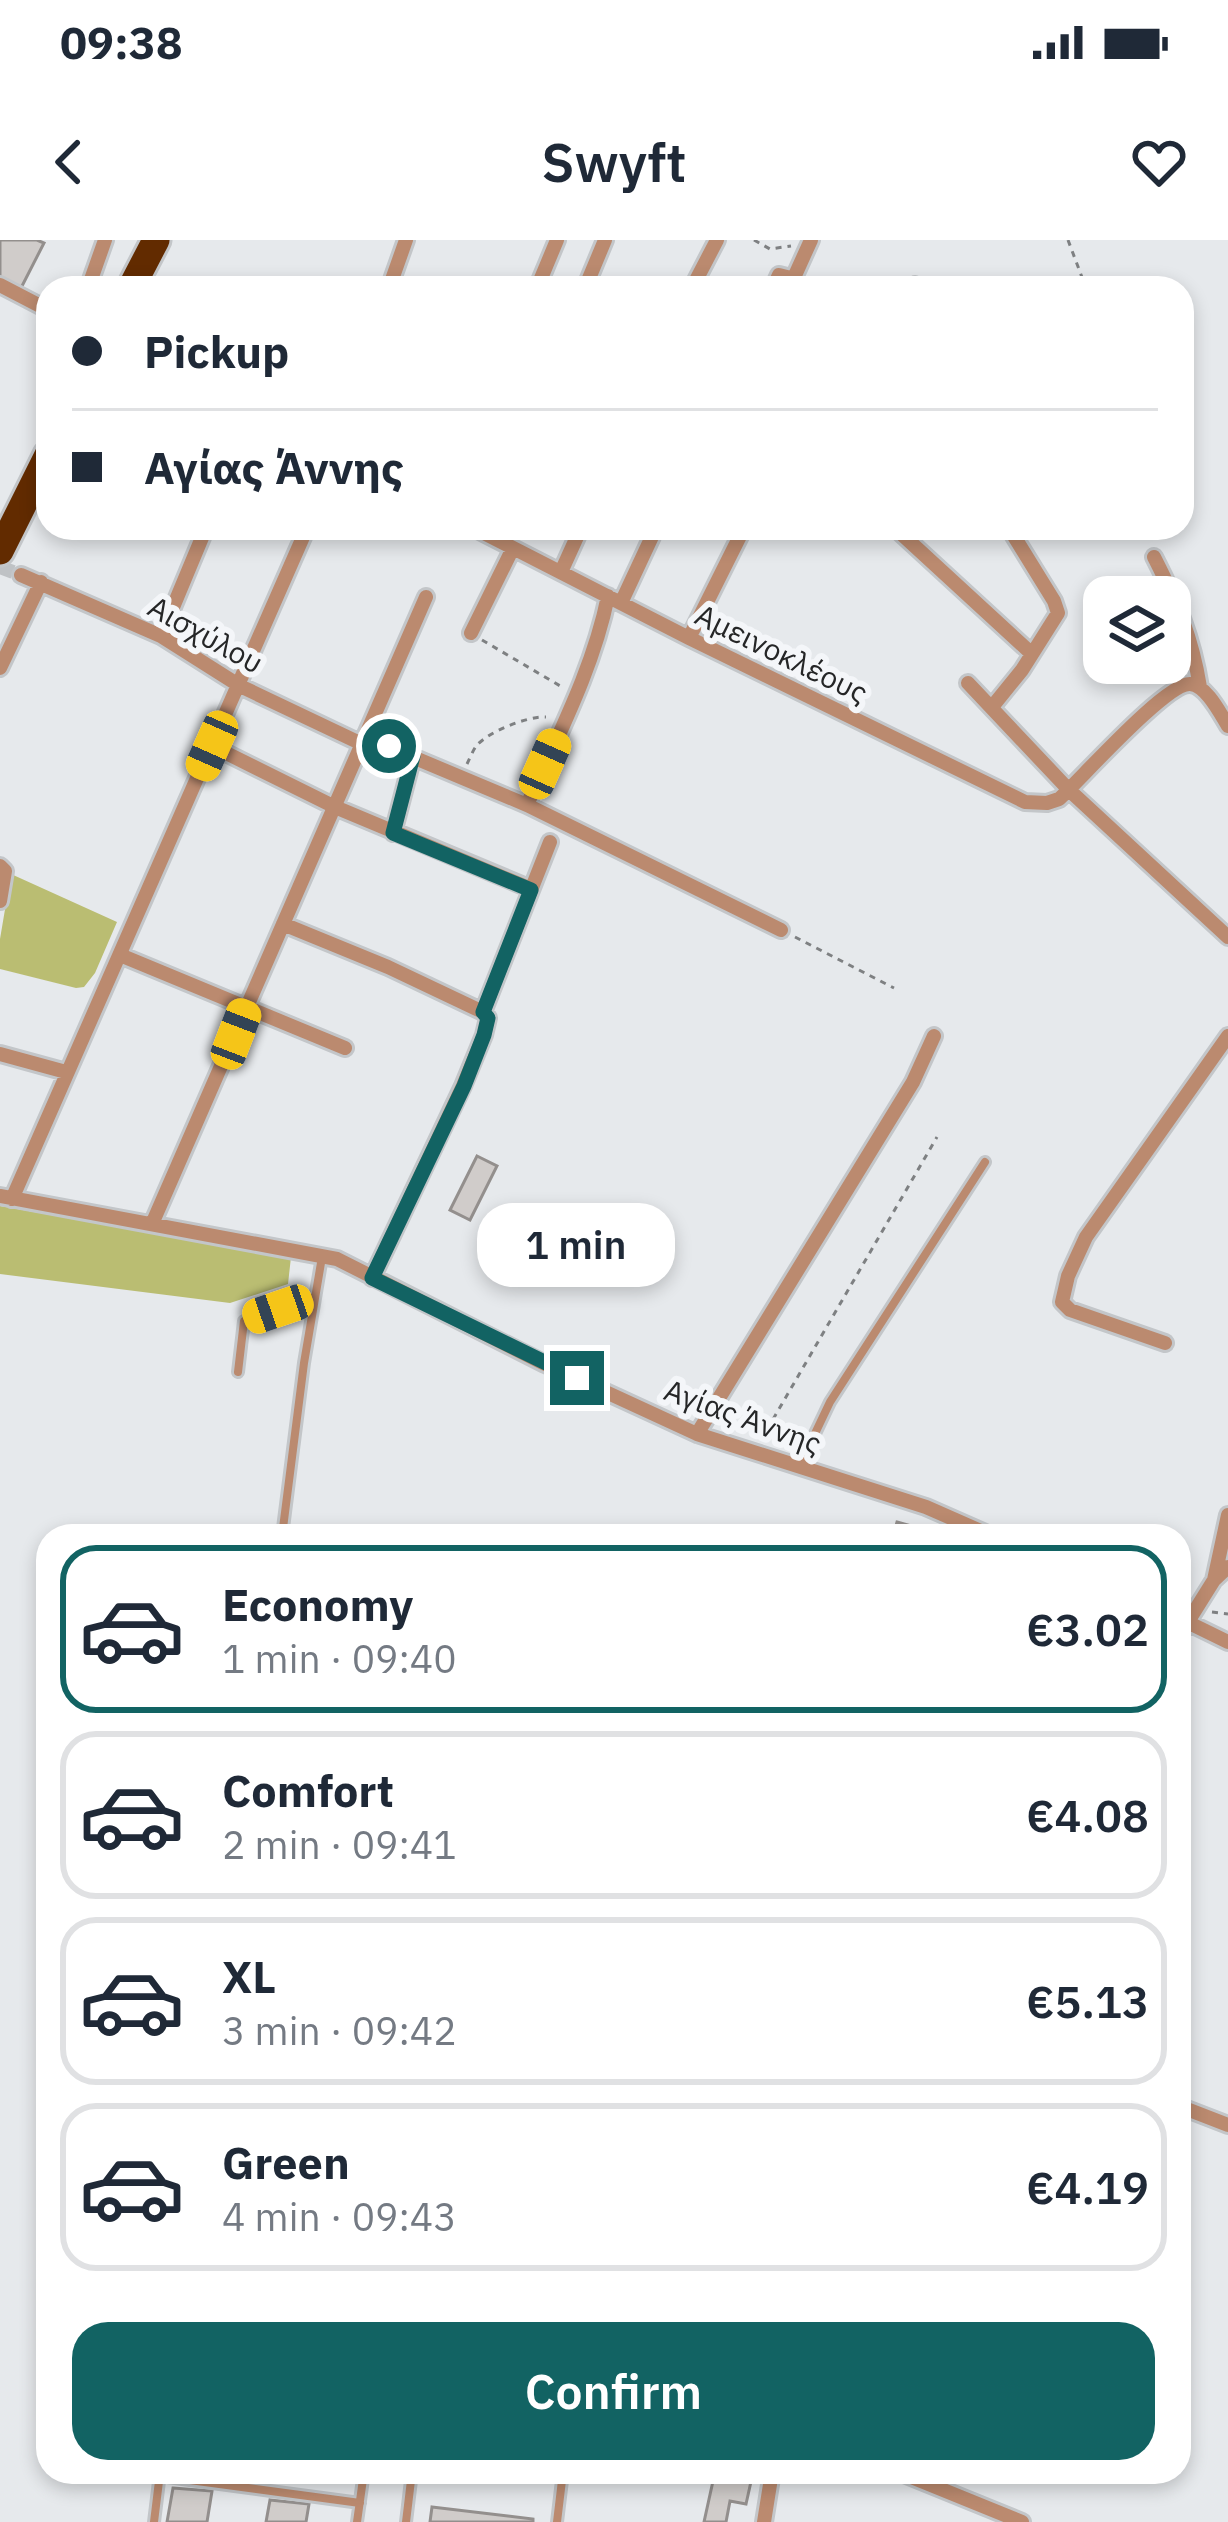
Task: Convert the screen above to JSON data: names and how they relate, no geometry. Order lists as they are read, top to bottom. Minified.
{"streets":{"street":["Αισχύλου","Αμεινοκλέους","Αγίας Άννης"]},"page":{"status":"09:38","header":"Swyft","banner":["Pickup","Αγίας Άννης"],"bubble":"1 min","list":[{"name":"Economy","note":"1 min · 09:40","value":"€3.02"},{"name":"Comfort","note":"2 min · 09:41","value":"€4.08"},{"name":"XL","note":"3 min · 09:42","value":"€5.13"},{"name":"Green","note":"4 min · 09:43","value":"€4.19"}],"buttons":"Confirm"}}
